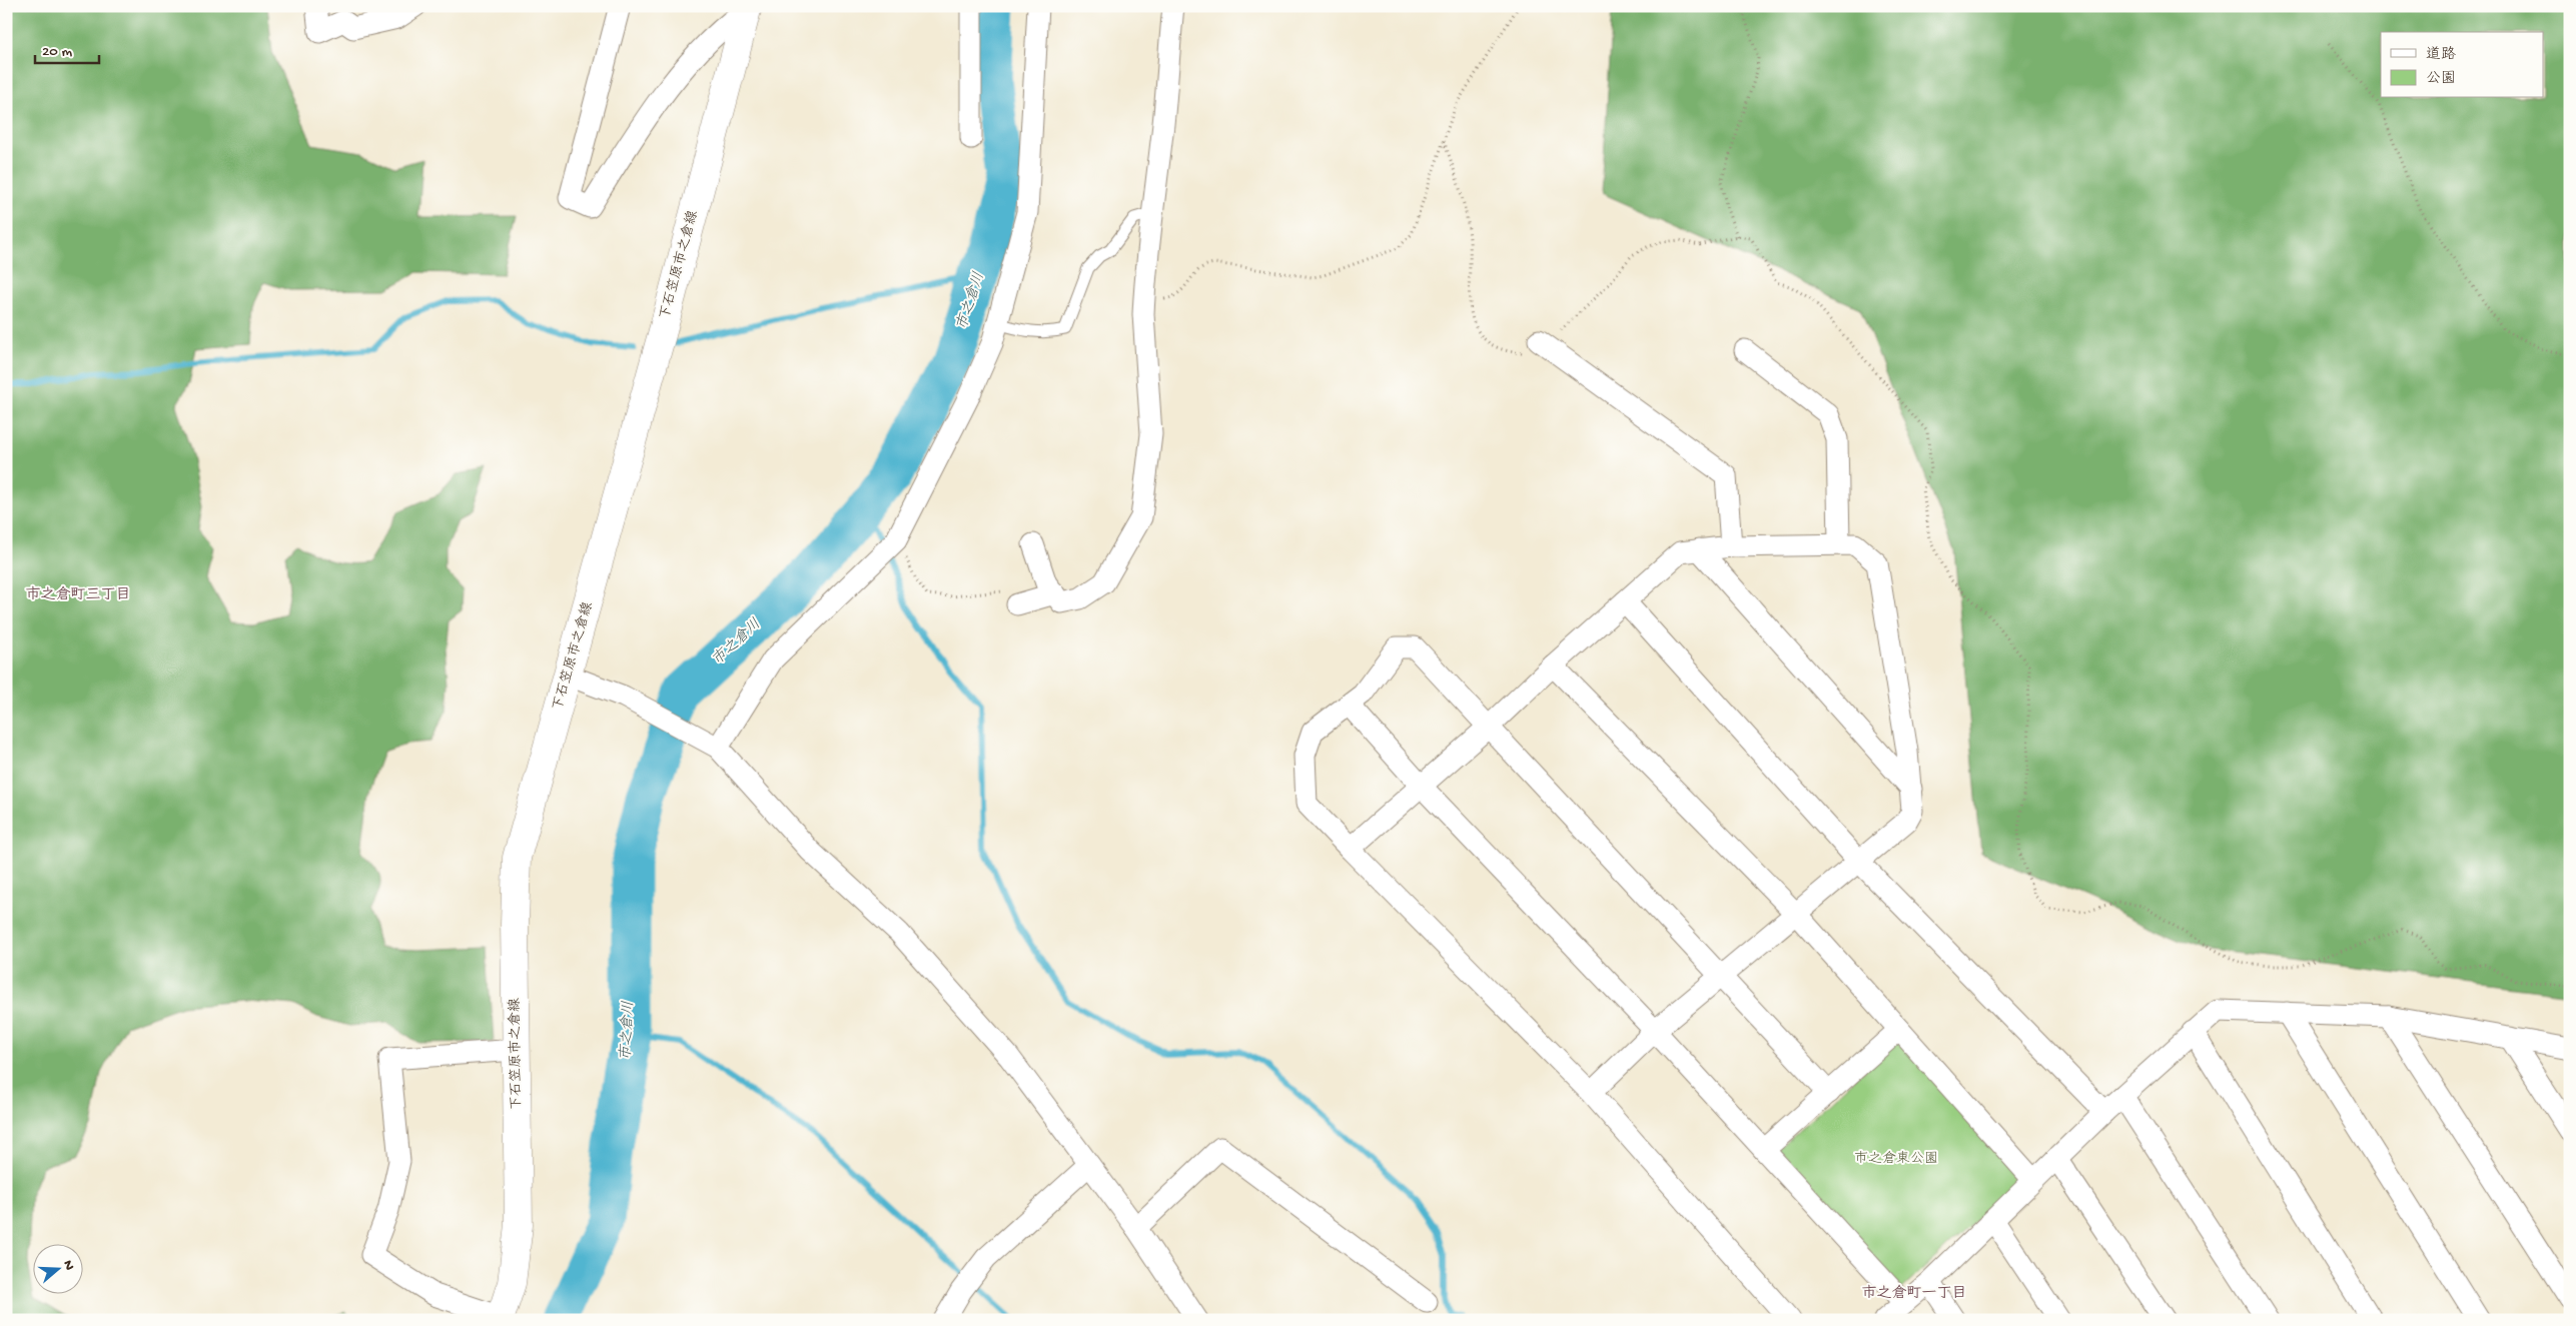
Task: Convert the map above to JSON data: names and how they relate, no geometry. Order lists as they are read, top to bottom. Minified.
{"streets":{"main road":["下石笠原市之倉線"]},"districts":["市之倉町三丁目","市之倉町一丁目"],"water":["市之倉川"],"parks":["市之倉東公園"],"legend":["道路","公園"],"scale_bar":"20 m","north":"right"}
